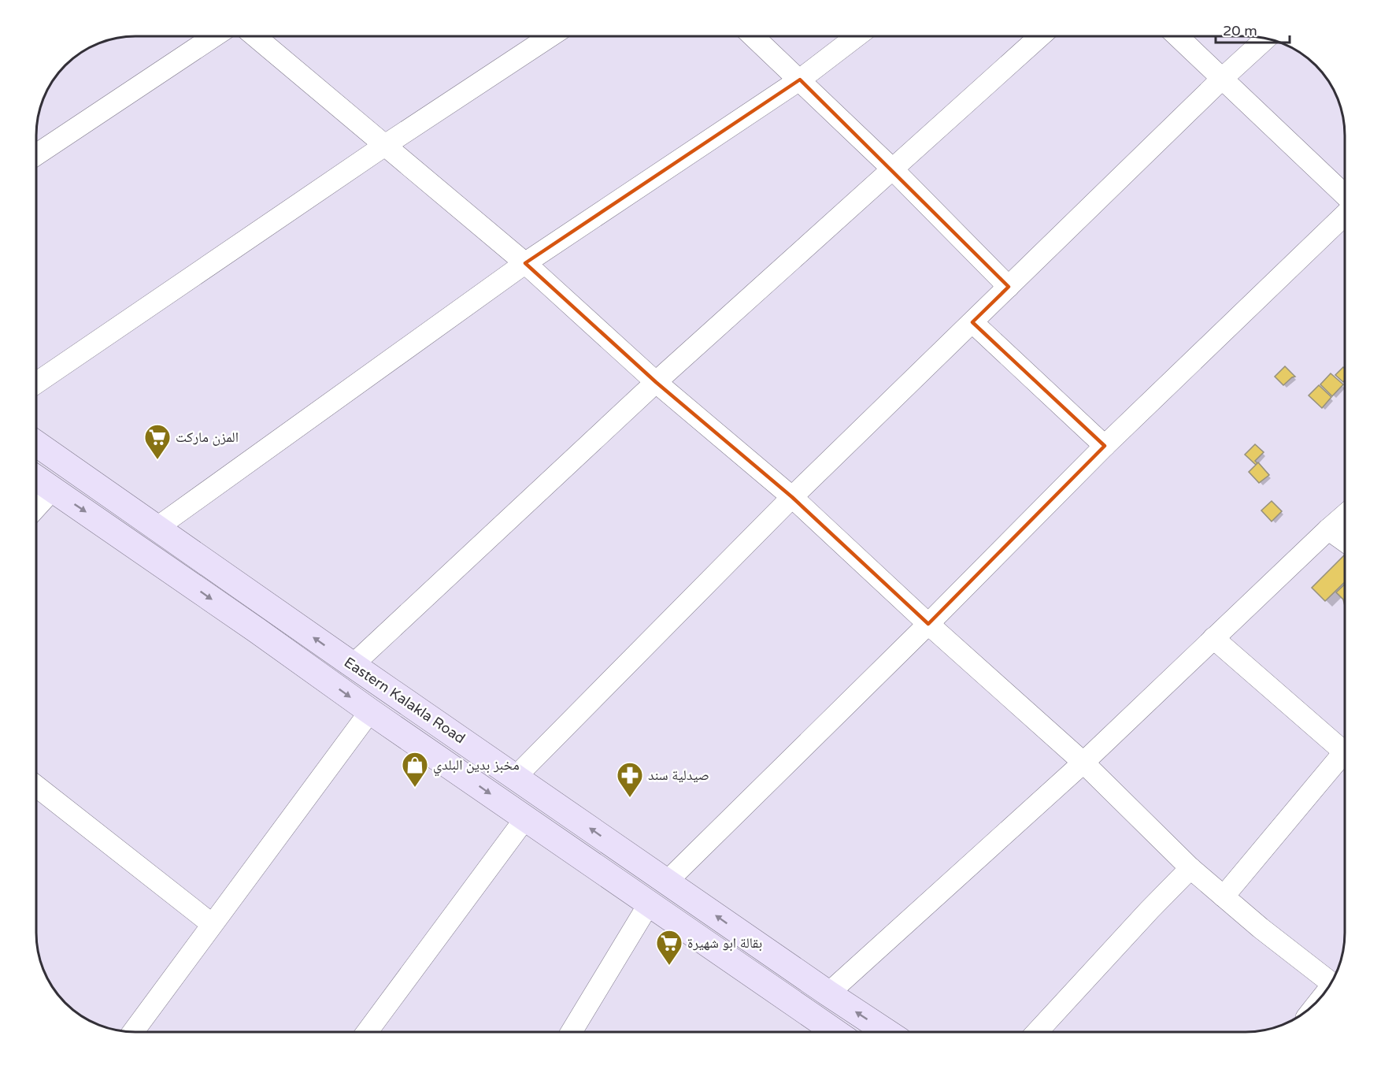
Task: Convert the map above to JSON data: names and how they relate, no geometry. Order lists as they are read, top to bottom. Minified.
{"streets":{"street":["Eastern Kalakla Road"]},"places":{"supermarket":["المزن ماركت","بقالة ابو شهيرة"],"shop":["مخبز بدين البلدي"],"pharmacy":["صيدلية سند"]},"scale_bar":"20 m"}
